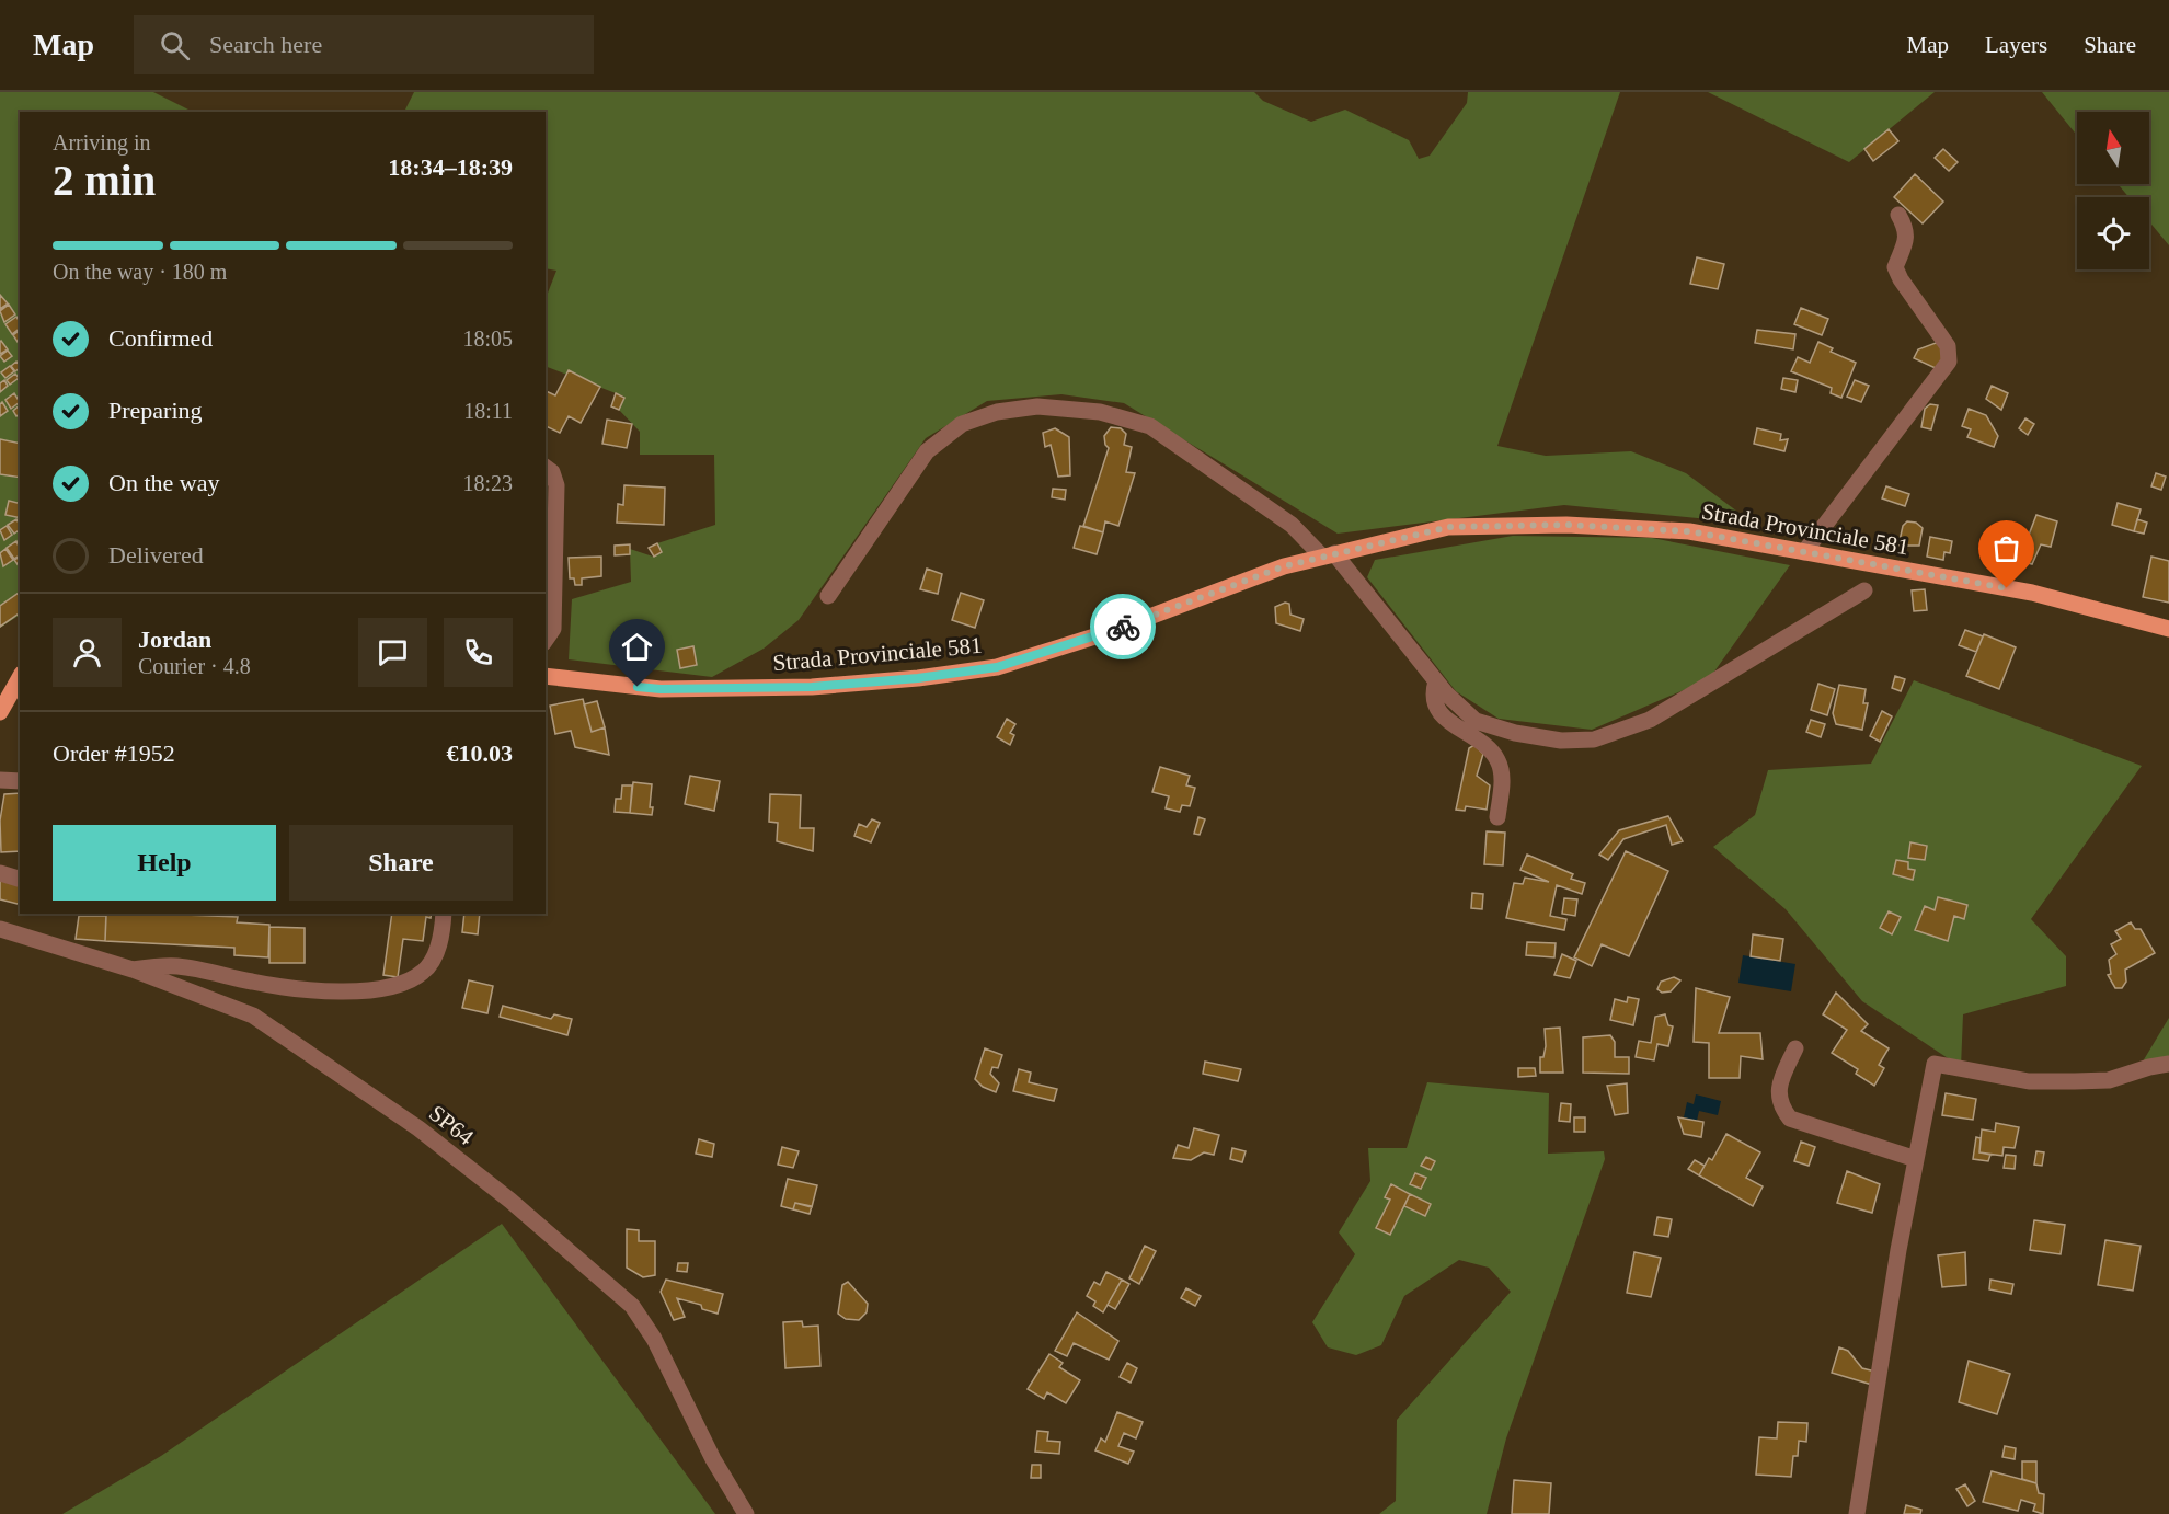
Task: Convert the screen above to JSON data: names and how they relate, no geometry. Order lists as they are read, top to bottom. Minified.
{"streets":{"main road":["Strada Provinciale 581"],"street":["SP64"]},"north":"top","page":{"header":"Map","search":"Search here","nav":["Map","Layers","Share"],"heading":["2 min","Arriving in","18:34–18:39"],"panel":["Jordan","Courier · 4.8","Order #1952","€10.03"],"bar":"On the way · 180 m","list":[["Confirmed","18:05"],["Preparing","18:11"],["On the way","18:23"],"Delivered"],"buttons":["Help","Share"]}}
